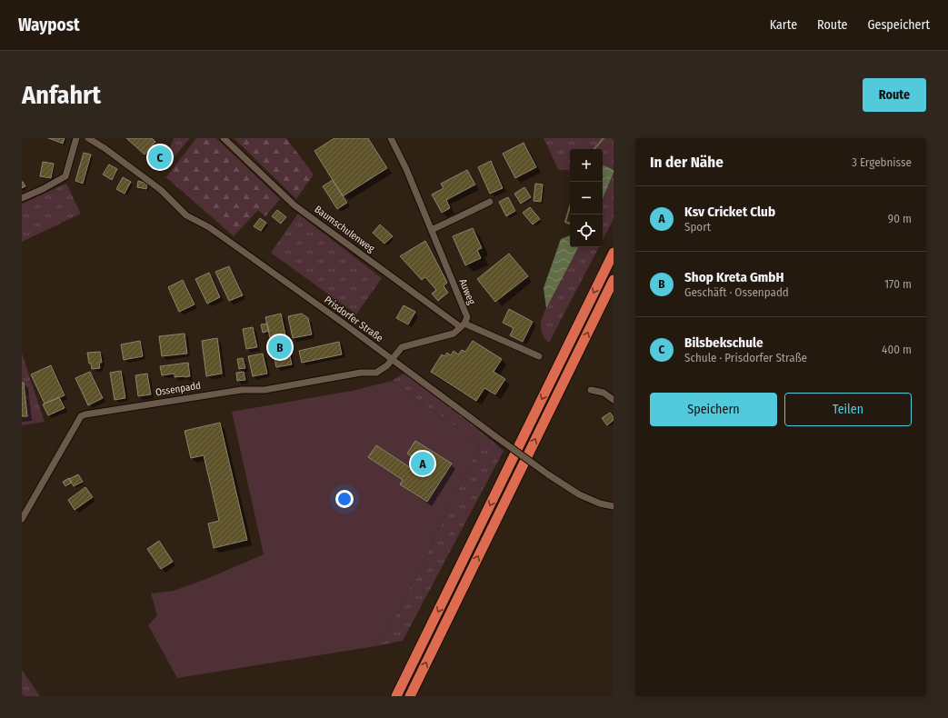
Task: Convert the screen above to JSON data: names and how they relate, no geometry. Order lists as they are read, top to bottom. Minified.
{"streets":{"street":["Baumschulenweg","Auweg","Prisdorfer Straße","Ossenpadd"]},"crossings":[["Baumschulenweg","Auweg"],["Prisdorfer Straße","Ossenpadd"]],"page":{"header":"Waypost","nav":["Karte","Route","Gespeichert"],"buttons":["Route",["Speichern","Teilen"]],"title":"Anfahrt","heading":["In der Nähe","3 Ergebnisse"],"pins":["C","B","A"],"map_buttons":["+","−"],"list":[{"mark":"A","name":"Ksv Cricket Club","note":"Sport","value":"90 m"},{"mark":"B","name":"Shop Kreta GmbH","note":"Geschäft · Ossenpadd","value":"170 m"},{"mark":"C","name":"Bilsbekschule","note":"Schule · Prisdorfer Straße","value":"400 m"}]}}
